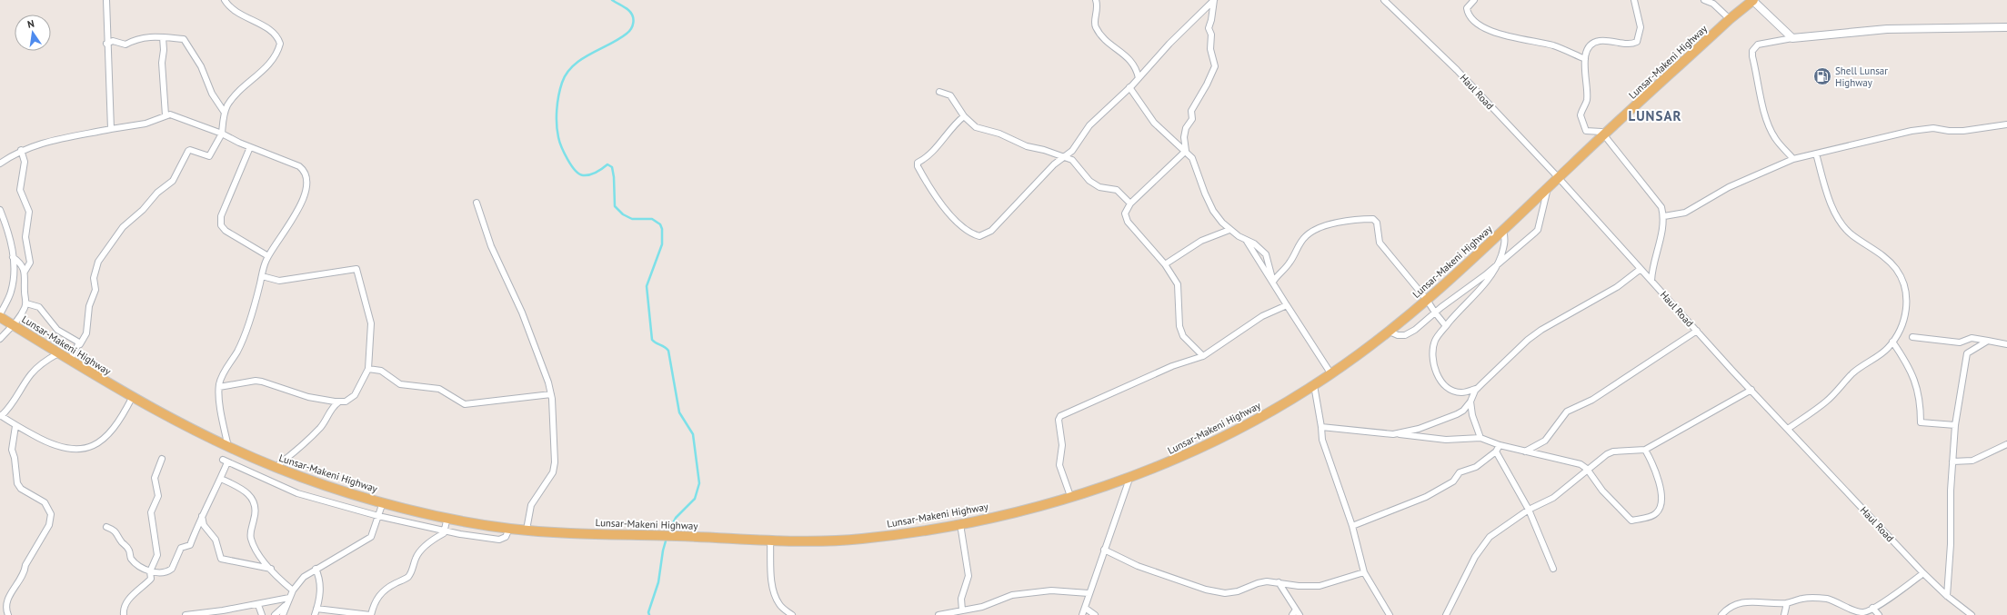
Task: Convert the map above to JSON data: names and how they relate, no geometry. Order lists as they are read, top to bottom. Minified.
{"streets":{"main road":["Lunsar-Makeni Highway"],"street":["Haul Road"]},"crossings":[["Lunsar-Makeni Highway","Haul Road"]],"districts":["LUNSAR"],"places":{"fuel station":["Shell Lunsar Highway"]},"north":"top"}
